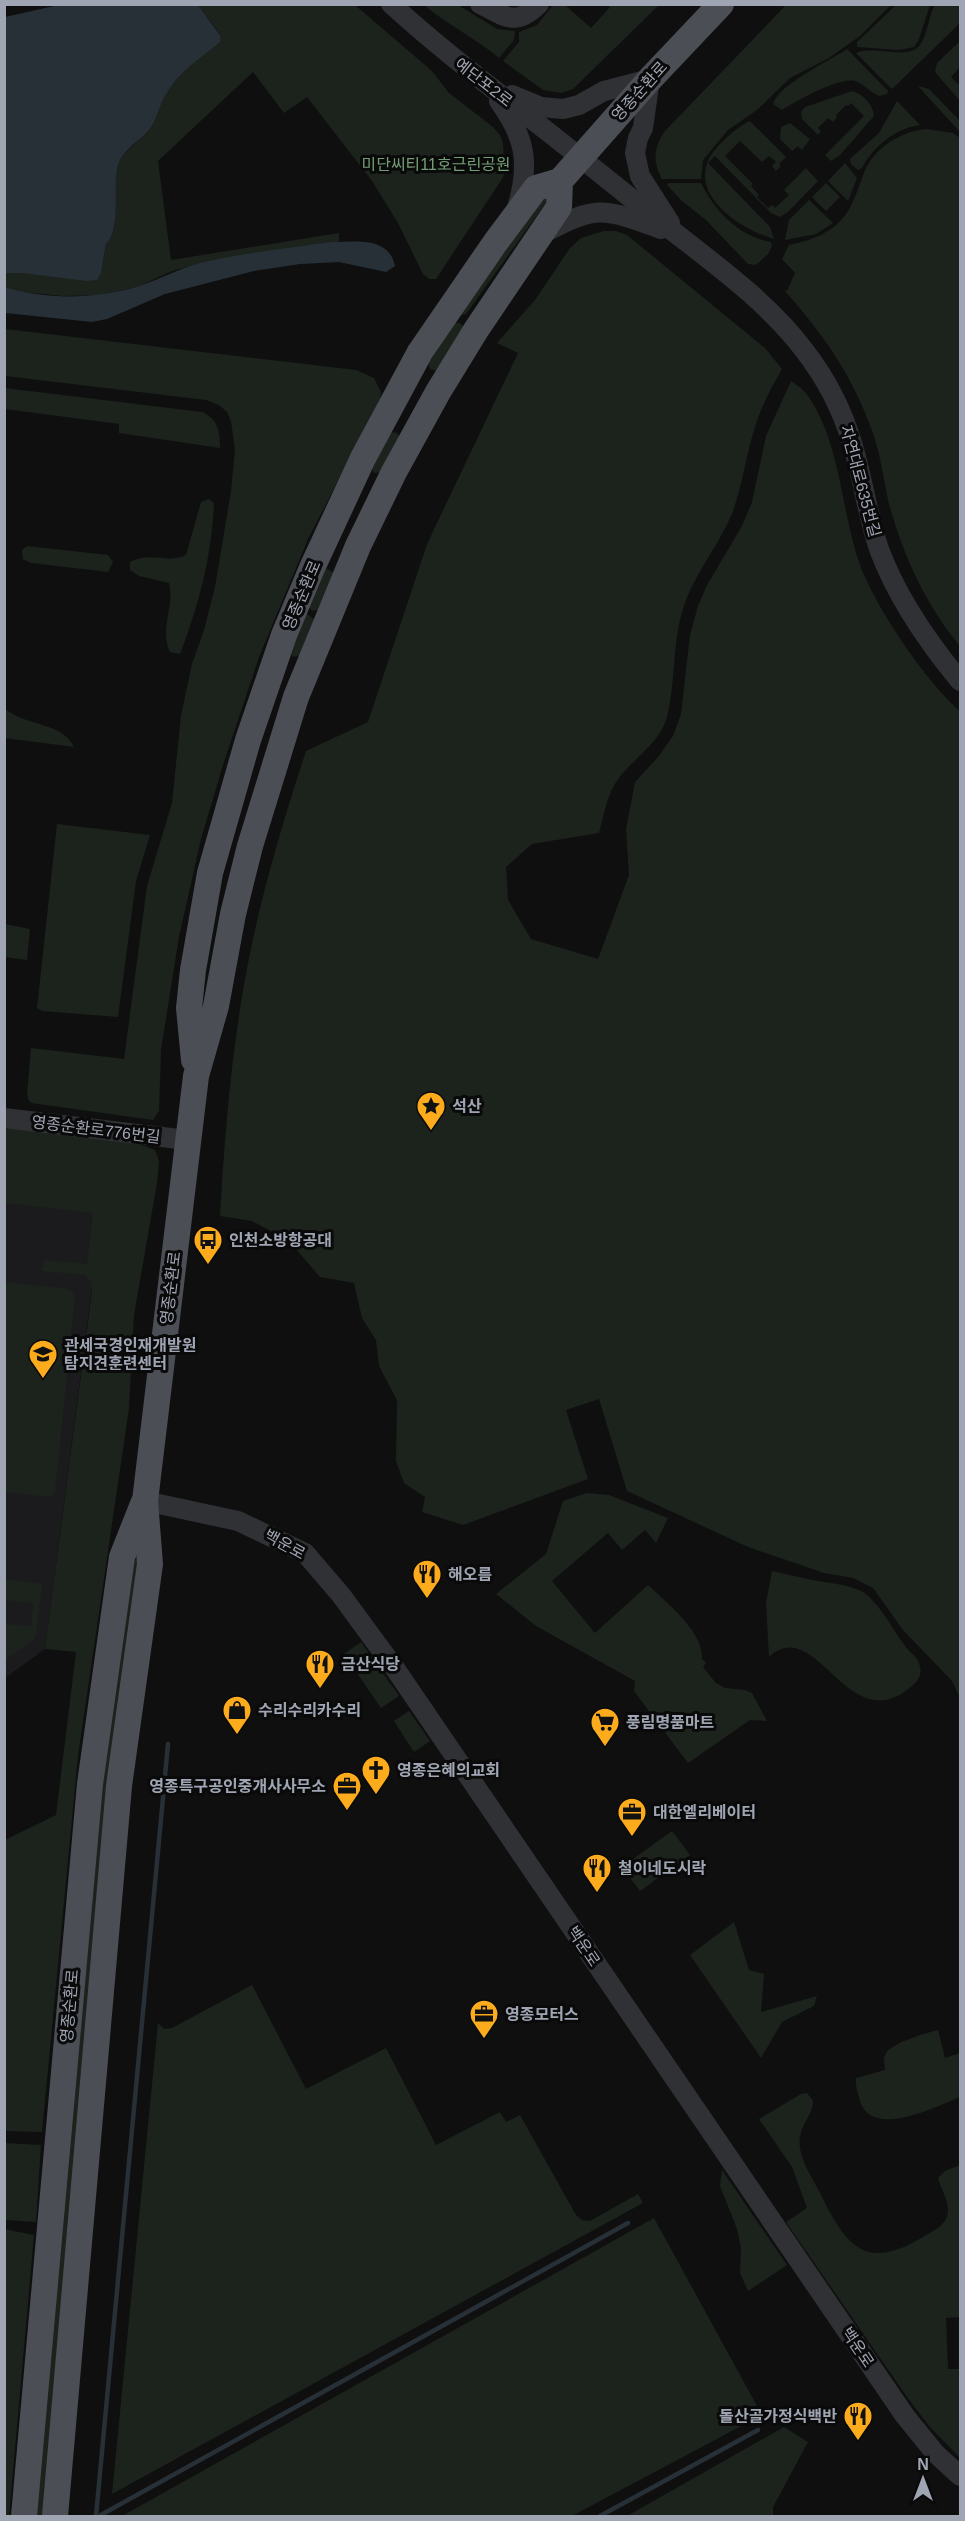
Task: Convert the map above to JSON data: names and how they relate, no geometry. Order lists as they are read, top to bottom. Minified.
{"streets":{"main road":["영종순환로"],"street":["예단포2로","자연대로635번길","영종순환로776번길","백운로"]},"crossings":[["예단포2로","영종순환로"],["예단포2로","자연대로635번길"],["영종순환로","자연대로635번길"],["영종순환로","영종순환로776번길"],["영종순환로","백운로"]],"parks":["미단씨티11호근린공원"],"places":{"place":["석산"],"bus stop":["인천소방항공대"],"school or university":["관세국경인재개발원 탐지견훈련센터"],"restaurant":["해오름","금산식당","철이네도시락","돌산골가정식백반"],"shop":["수리수리카수리"],"supermarket":["풍림명품마트"],"church":["영종은혜의교회"],"office":["영종특구공인중개사사무소","대한엘리베이터","영종모터스"]},"north":"top"}
